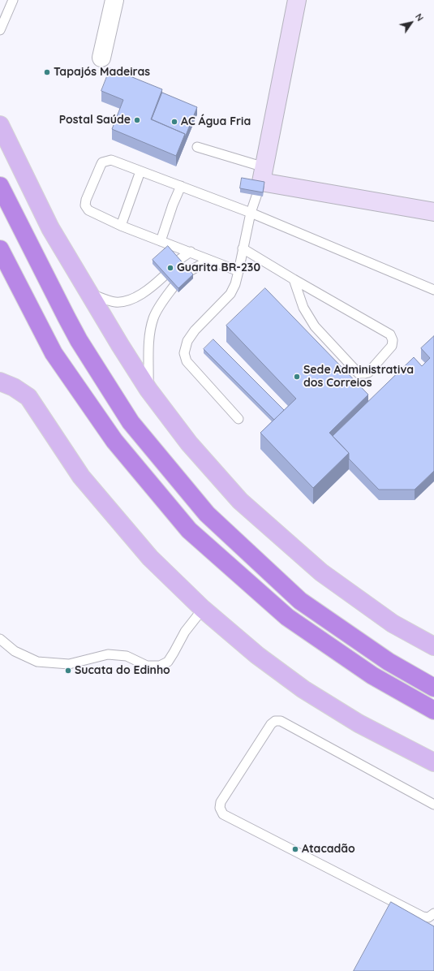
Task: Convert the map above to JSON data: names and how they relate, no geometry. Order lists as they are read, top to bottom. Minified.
{"places":["Tapajós Madeiras","Postal Saúde","AC Água Fria","Guarita BR-230","Sede Administrativa dos Correios","Sucata do Edinho","Atacadão"],"north":"top right"}
